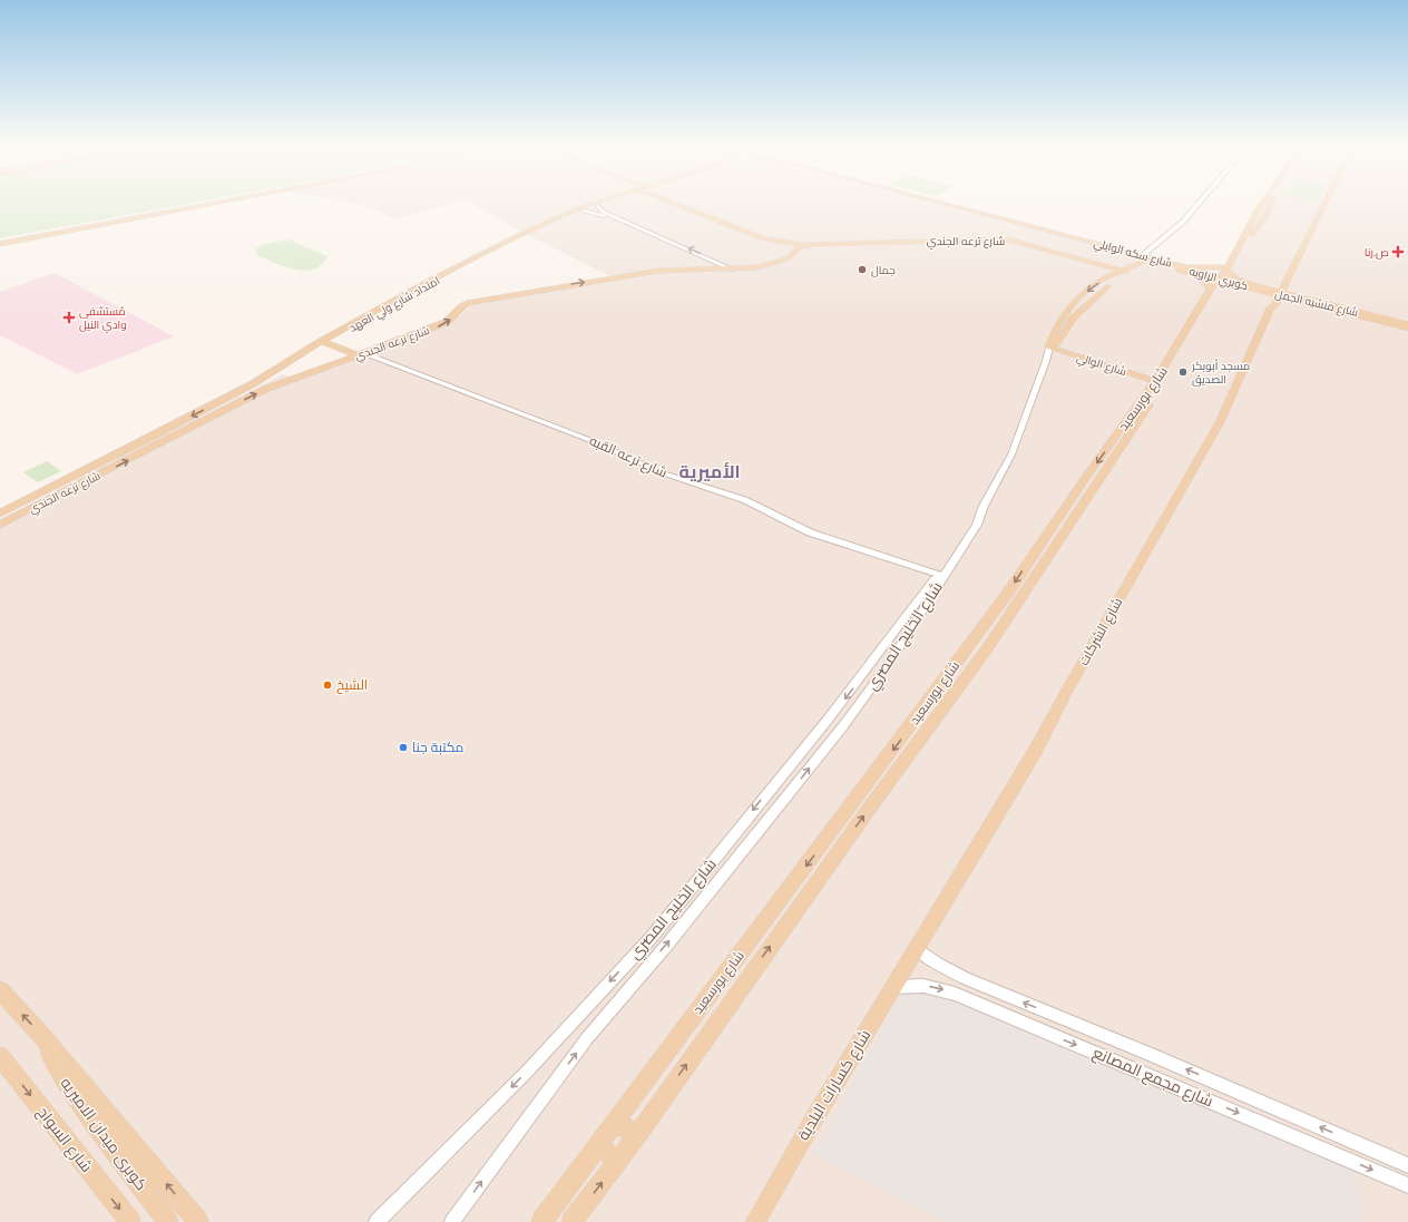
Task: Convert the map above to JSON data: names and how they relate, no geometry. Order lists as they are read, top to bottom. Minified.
{"streets":{"main road":["شارع ترعه الجندي","شارع سكه الوايلي","كوبري الزاويه","شارع منشيه الجمل","امتداد شارع ولي العهد","شارع الوالي","شارع بورسعيد","شارع ترعه القبه","شارع الشركات","شارع الخليج المصري","شارع كسارات البلدية","كوبرى ميدان الاميريه","شارع السواح"],"street":["شارع مجمع المصانع"]},"crossings":[["شارع ترعه الجندي","امتداد شارع ولي العهد"],["شارع ترعه الجندي","شارع ترعه القبه"],["شارع ترعه الجندي","شارع الخليج المصري"],["شارع سكه الوايلي","كوبري الزاويه"],["شارع سكه الوايلي","شارع منشيه الجمل"],["شارع سكه الوايلي","شارع بورسعيد"],["شارع سكه الوايلي","شارع الخليج المصري"],["كوبري الزاويه","شارع منشيه الجمل"],["شارع منشيه الجمل","شارع بورسعيد"],["شارع منشيه الجمل","شارع الشركات"],["امتداد شارع ولي العهد","شارع ترعه القبه"],["شارع الوالي","شارع بورسعيد"],["شارع الوالي","شارع الخليج المصري"],["شارع ترعه القبه","شارع الخليج المصري"],["شارع الشركات","شارع مجمع المصانع"],["شارع الشركات","شارع كسارات البلدية"],["شارع مجمع المصانع","شارع كسارات البلدية"]],"districts":["الأميرية"],"places":{"health":["ص.رنا","مُستشفى وادي النيل"],"other":["جمال","مسجد أبوبكر الصديق","الشيخ","مكتبة جنا"]}}
